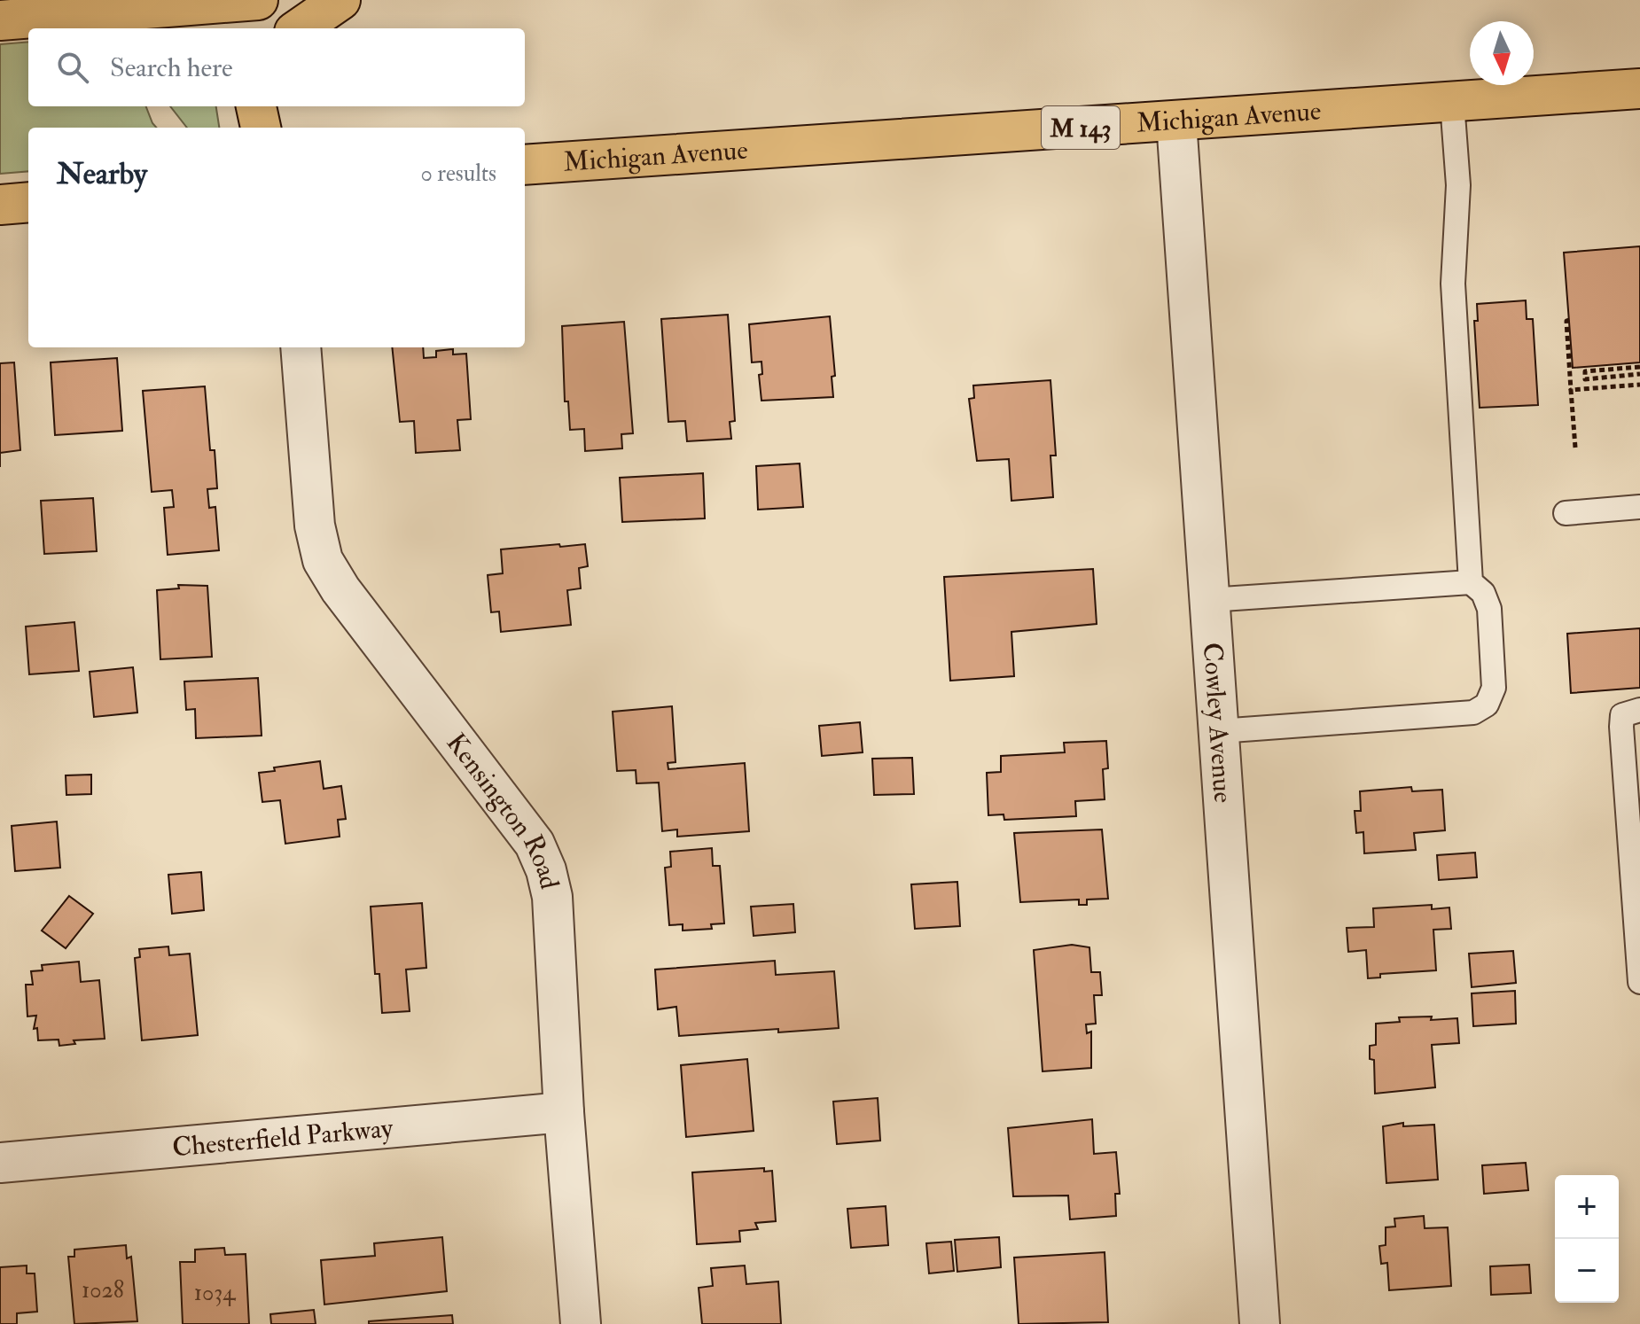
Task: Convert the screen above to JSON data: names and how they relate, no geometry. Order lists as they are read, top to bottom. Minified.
{"streets":{"main road":["Michigan Avenue","M 143"],"street":["Cowley Avenue","Kensington Road","Chesterfield Parkway"]},"crossings":[["Michigan Avenue","Cowley Avenue"],["Kensington Road","Chesterfield Parkway"]],"house_numbers":["1028","1034"],"north":"bottom","page":{"search":"Search here","heading":["Nearby","0 results"],"map_buttons":["+","−"]}}
